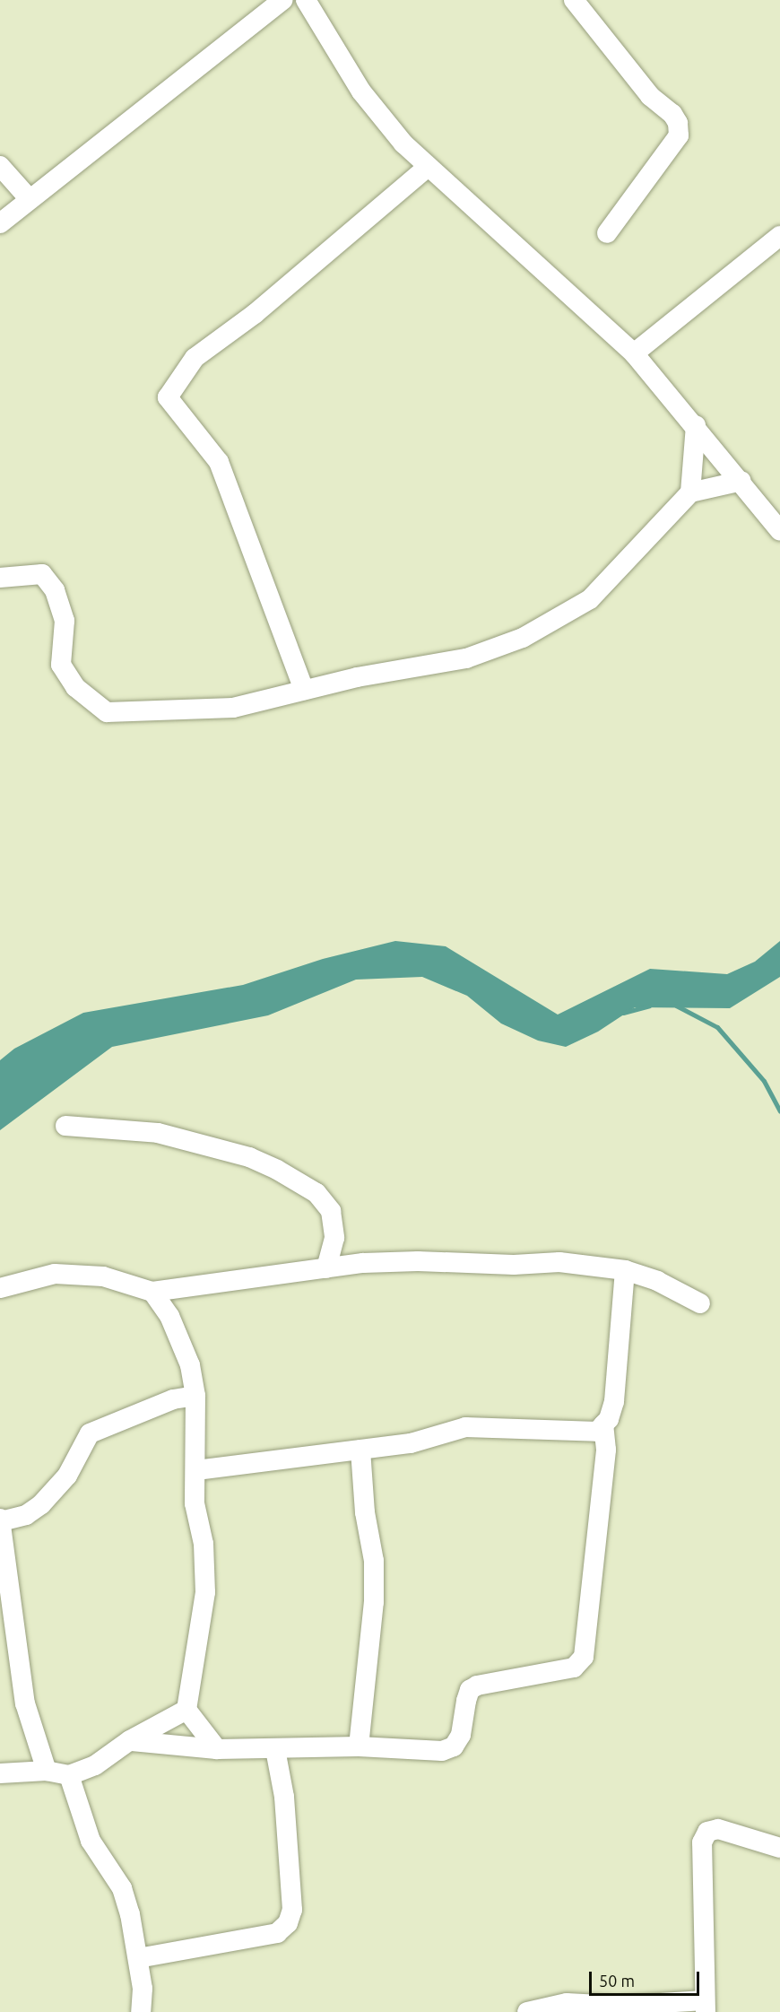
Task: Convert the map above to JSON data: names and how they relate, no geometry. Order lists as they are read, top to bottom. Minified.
{"scale_bar":"50 m"}
